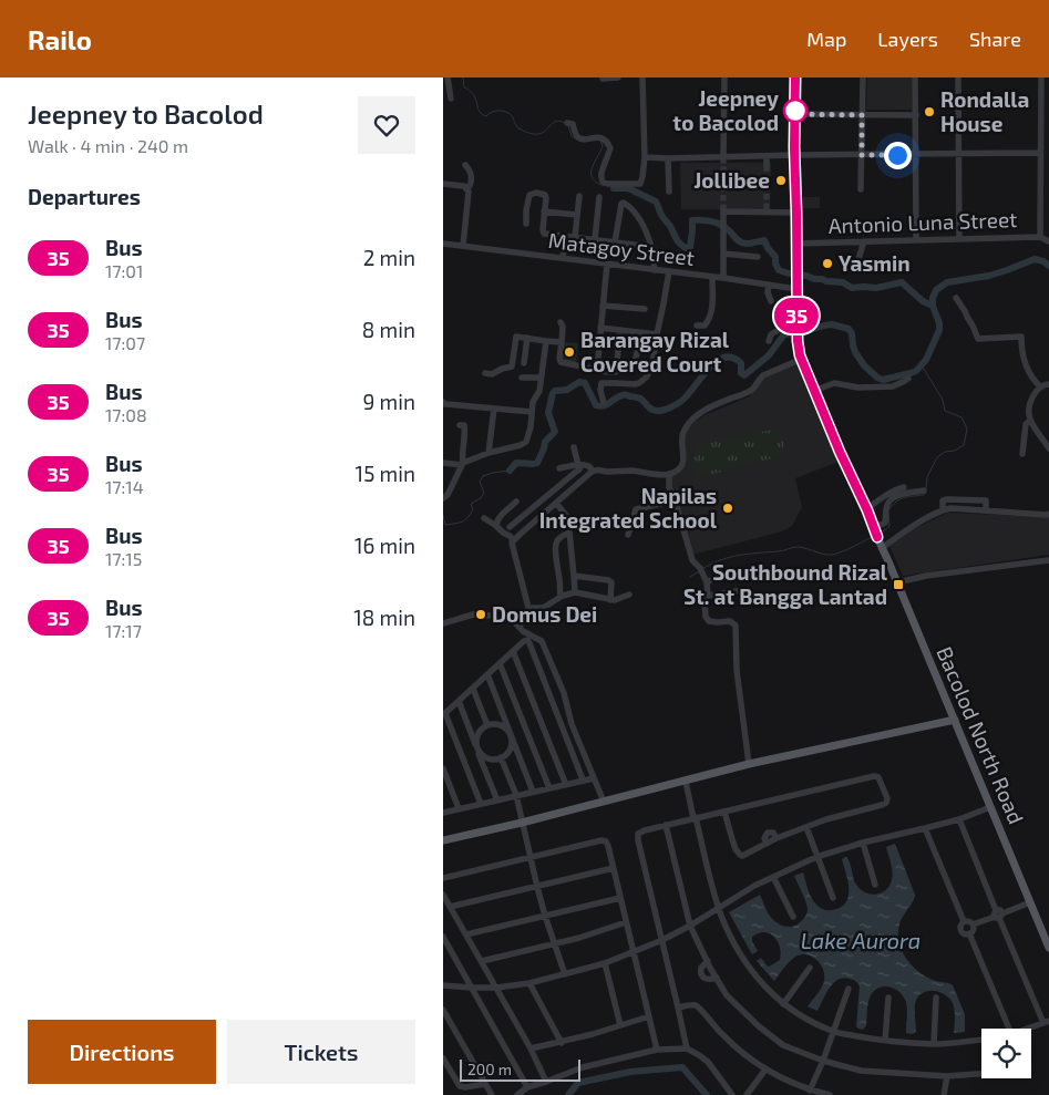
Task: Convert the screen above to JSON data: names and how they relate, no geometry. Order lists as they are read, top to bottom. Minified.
{"streets":{"main road":["Bacolod North Road"],"street":["Antonio Luna Street","Matagoy Street"]},"crossings":[["Antonio Luna Street","Bacolod North Road"],["Matagoy Street","Bacolod North Road"]],"water":["Lake Aurora"],"places":{"other":["Jeepney to Bacolod","Rondalla House","Jollibee","Yasmin","Barangay Rizal Covered Court","Napilas Integrated School","Domus Dei"],"transit":["Southbound Rizal St. at Bangga Lantad"]},"lines":["bus line 35"],"scale_bar":"200 m","page":{"header":"Railo","nav":["Map","Layers","Share"],"heading":[["Jeepney to Bacolod","Walk · 4 min · 240 m"],"Departures"],"on_map":"35","list":[{"mark":"35","name":"Bus","note":"17:01","value":"2 min"},{"mark":"35","name":"Bus","note":"17:07","value":"8 min"},{"mark":"35","name":"Bus","note":"17:08","value":"9 min"},{"mark":"35","name":"Bus","note":"17:14","value":"15 min"},{"mark":"35","name":"Bus","note":"17:15","value":"16 min"},{"mark":"35","name":"Bus","note":"17:17","value":"18 min"}],"buttons":["Directions","Tickets"],"scale":"200 m"}}
